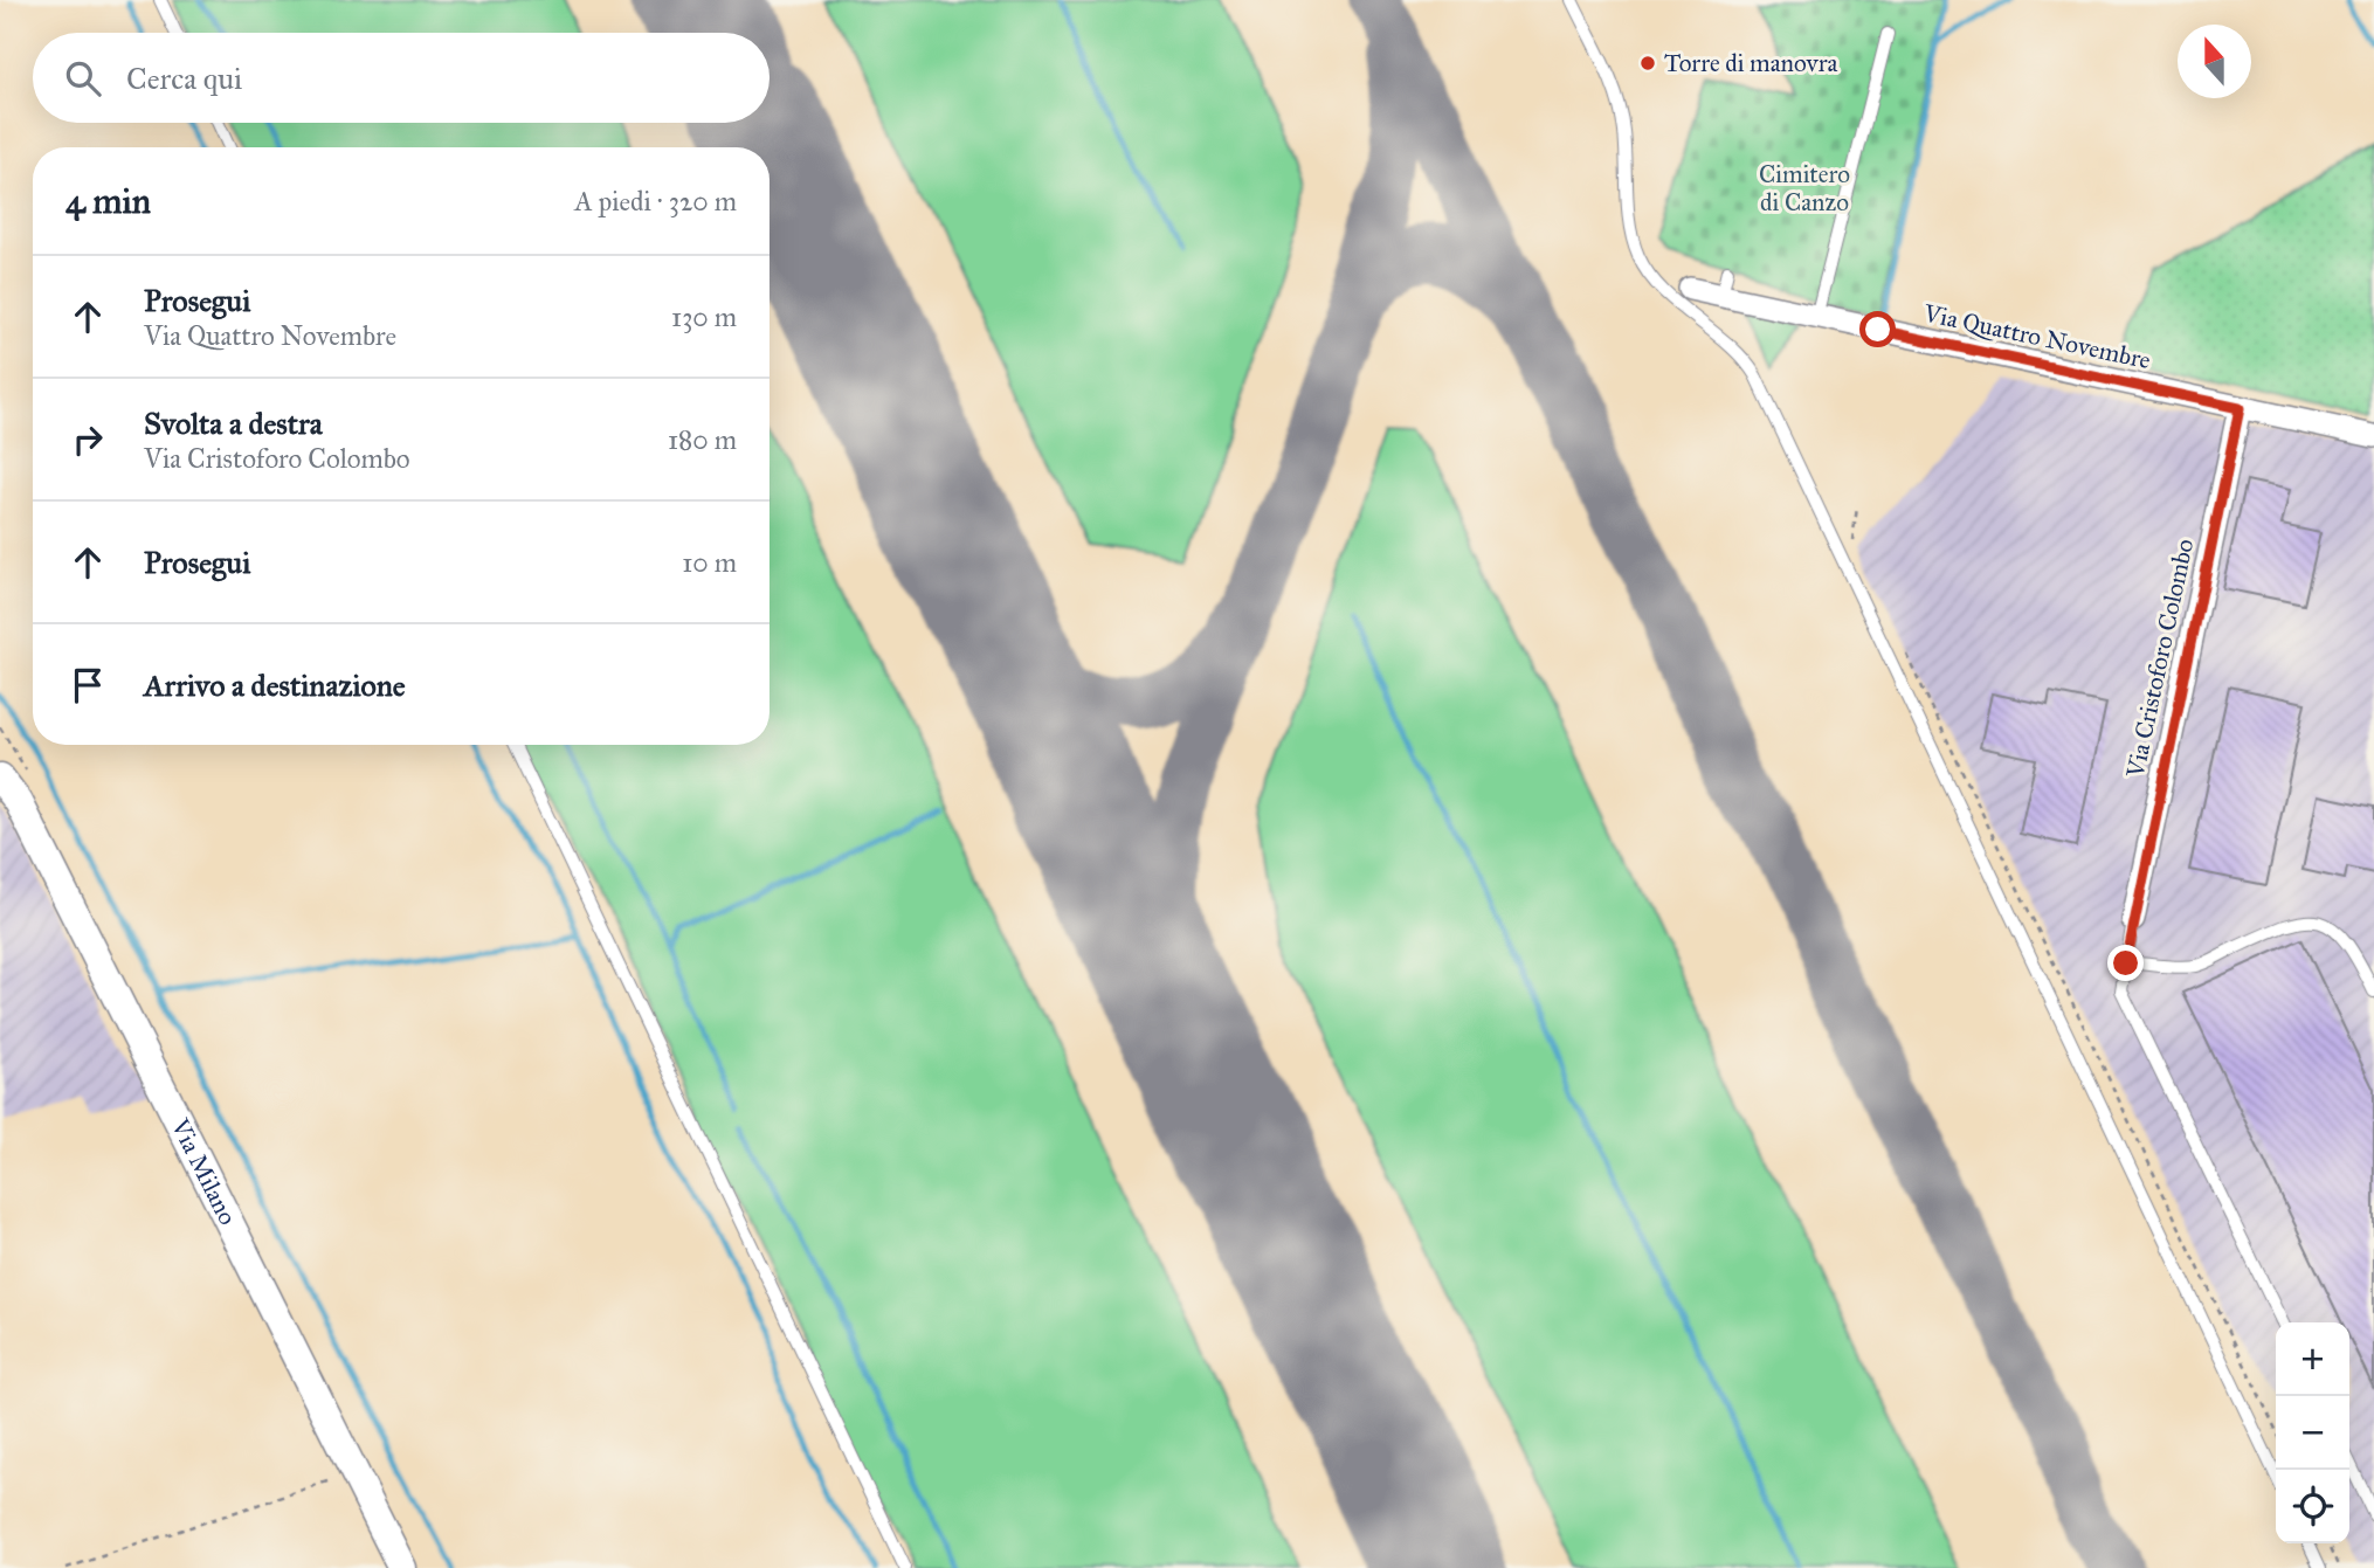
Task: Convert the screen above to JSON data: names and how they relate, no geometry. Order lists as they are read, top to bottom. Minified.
{"streets":{"street":["Via Quattro Novembre","Via Cristoforo Colombo","Via Milano"]},"crossings":[["Via Quattro Novembre","Via Cristoforo Colombo"]],"parks":["Cimitero di Canzo"],"places":["Torre di manovra"],"north":"top","page":{"search":"Cerca qui","heading":["4 min","A piedi · 320 m"],"list":[["Prosegui","Via Quattro Novembre","130 m"],["Svolta a destra","Via Cristoforo Colombo","180 m"],["Prosegui","10 m"],"Arrivo a destinazione"],"map_buttons":["+","−"]}}
